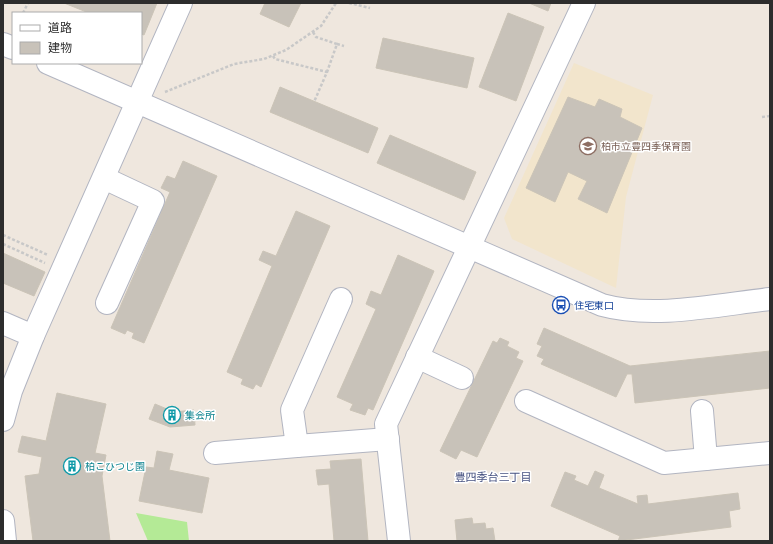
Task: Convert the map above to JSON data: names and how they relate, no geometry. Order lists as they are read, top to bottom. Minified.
{"districts":["豊四季台三丁目"],"places":{"school or university":["柏市立豊四季保育園"],"bus stop":["住宅東口"],"building":["集会所","柏こひつじ園"]},"legend":["道路","建物"]}
